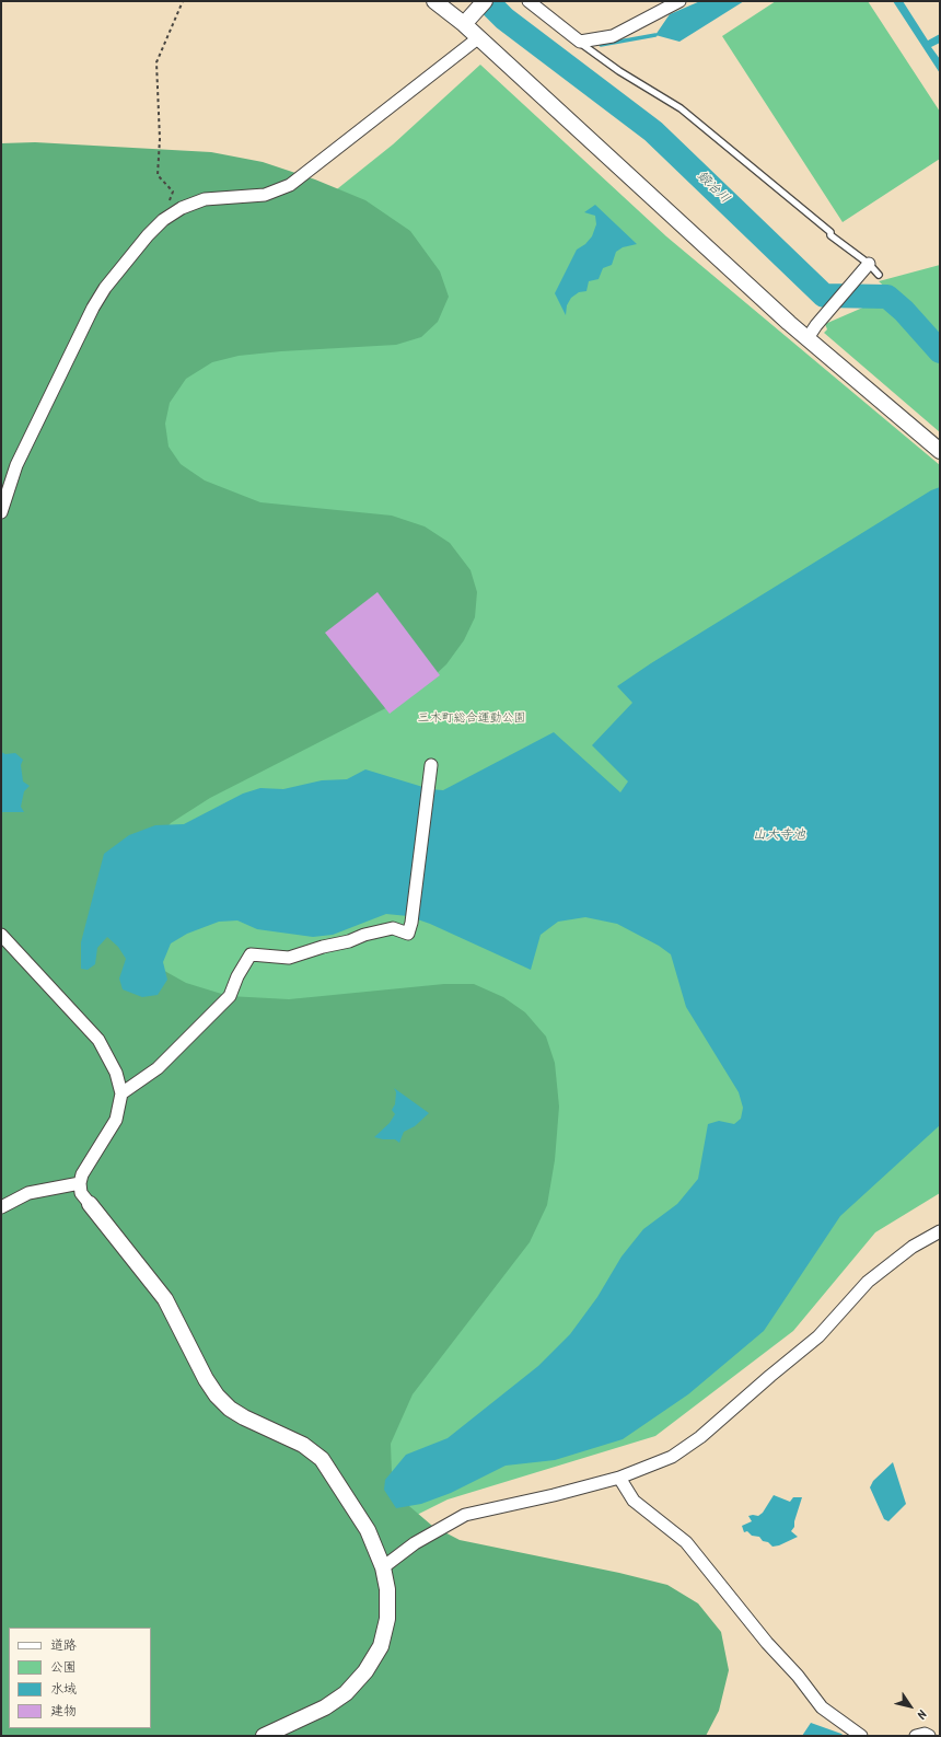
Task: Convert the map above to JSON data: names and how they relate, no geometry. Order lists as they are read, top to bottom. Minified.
{"water":["鍛冶川","山大寺池"],"parks":["三木町総合運動公園"],"legend":["道路","公園","水域","建物"],"north":"bottom right"}
